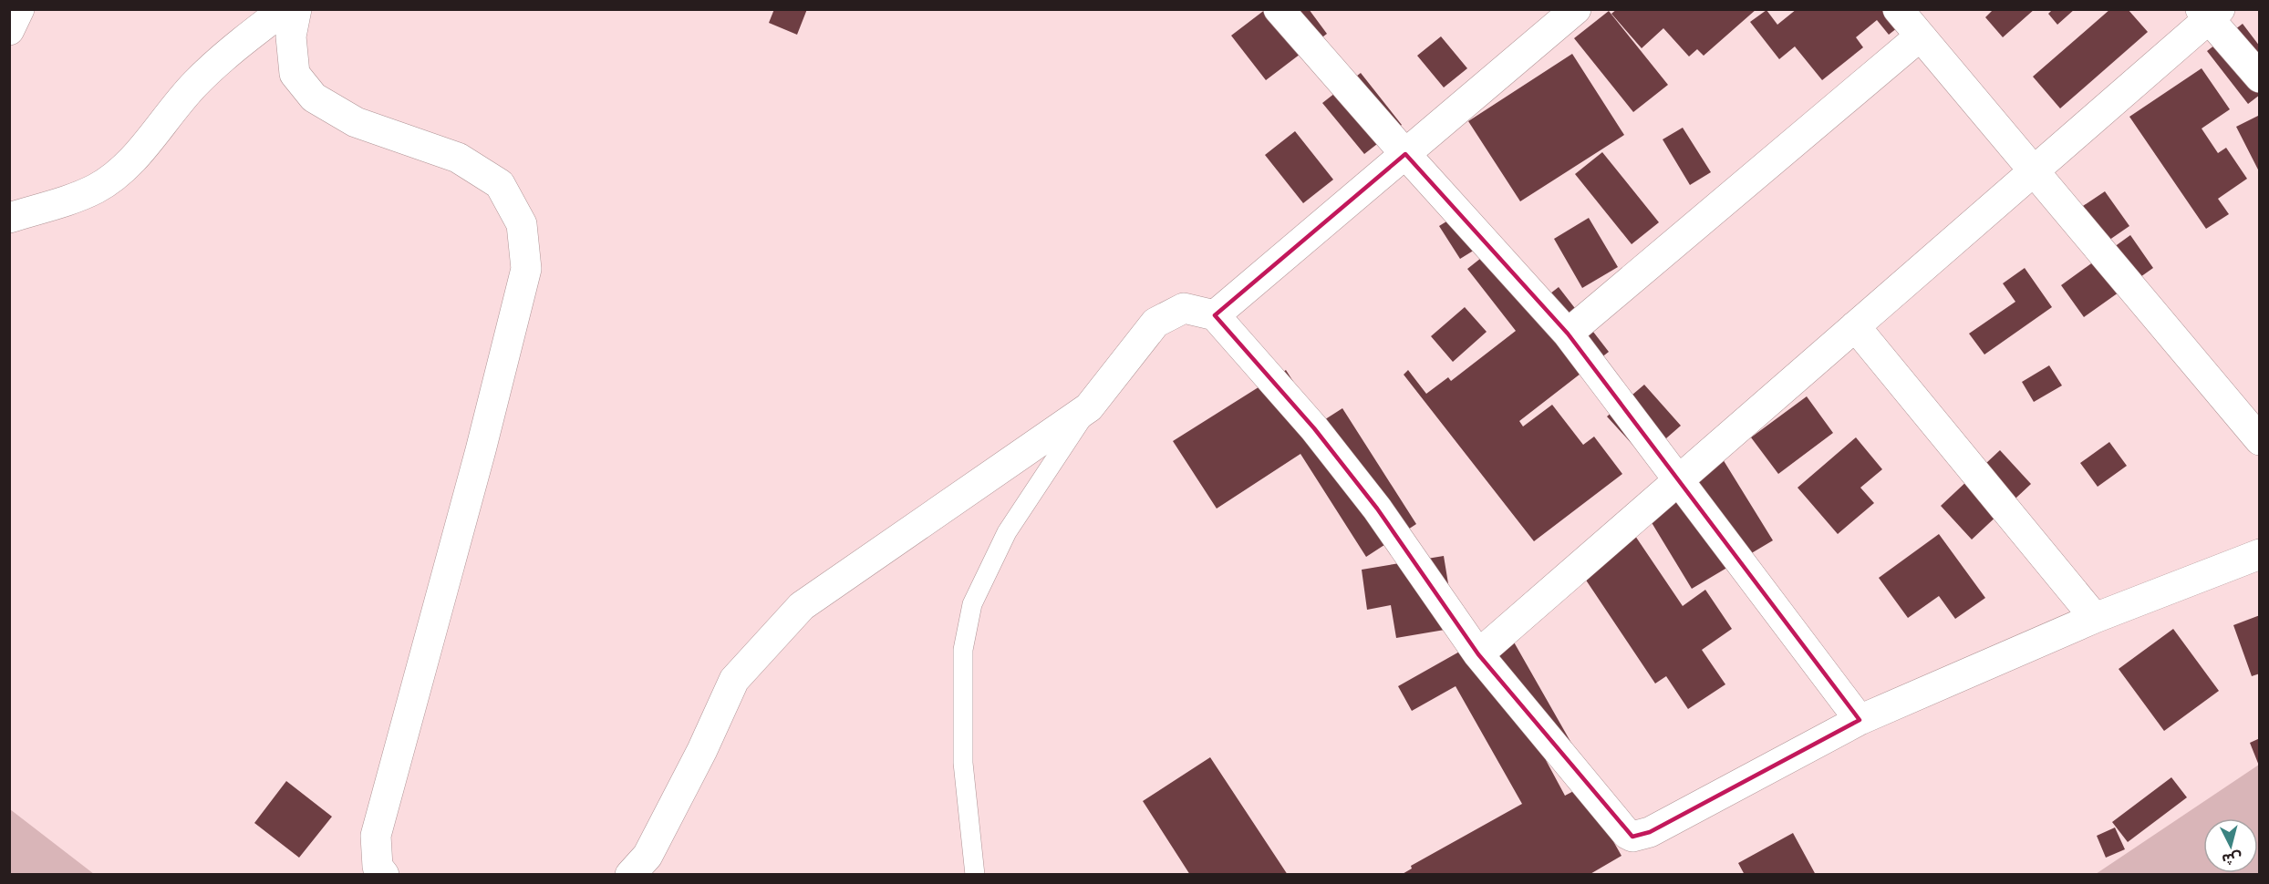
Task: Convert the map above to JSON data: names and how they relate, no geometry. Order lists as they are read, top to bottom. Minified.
{"north":"bottom"}
